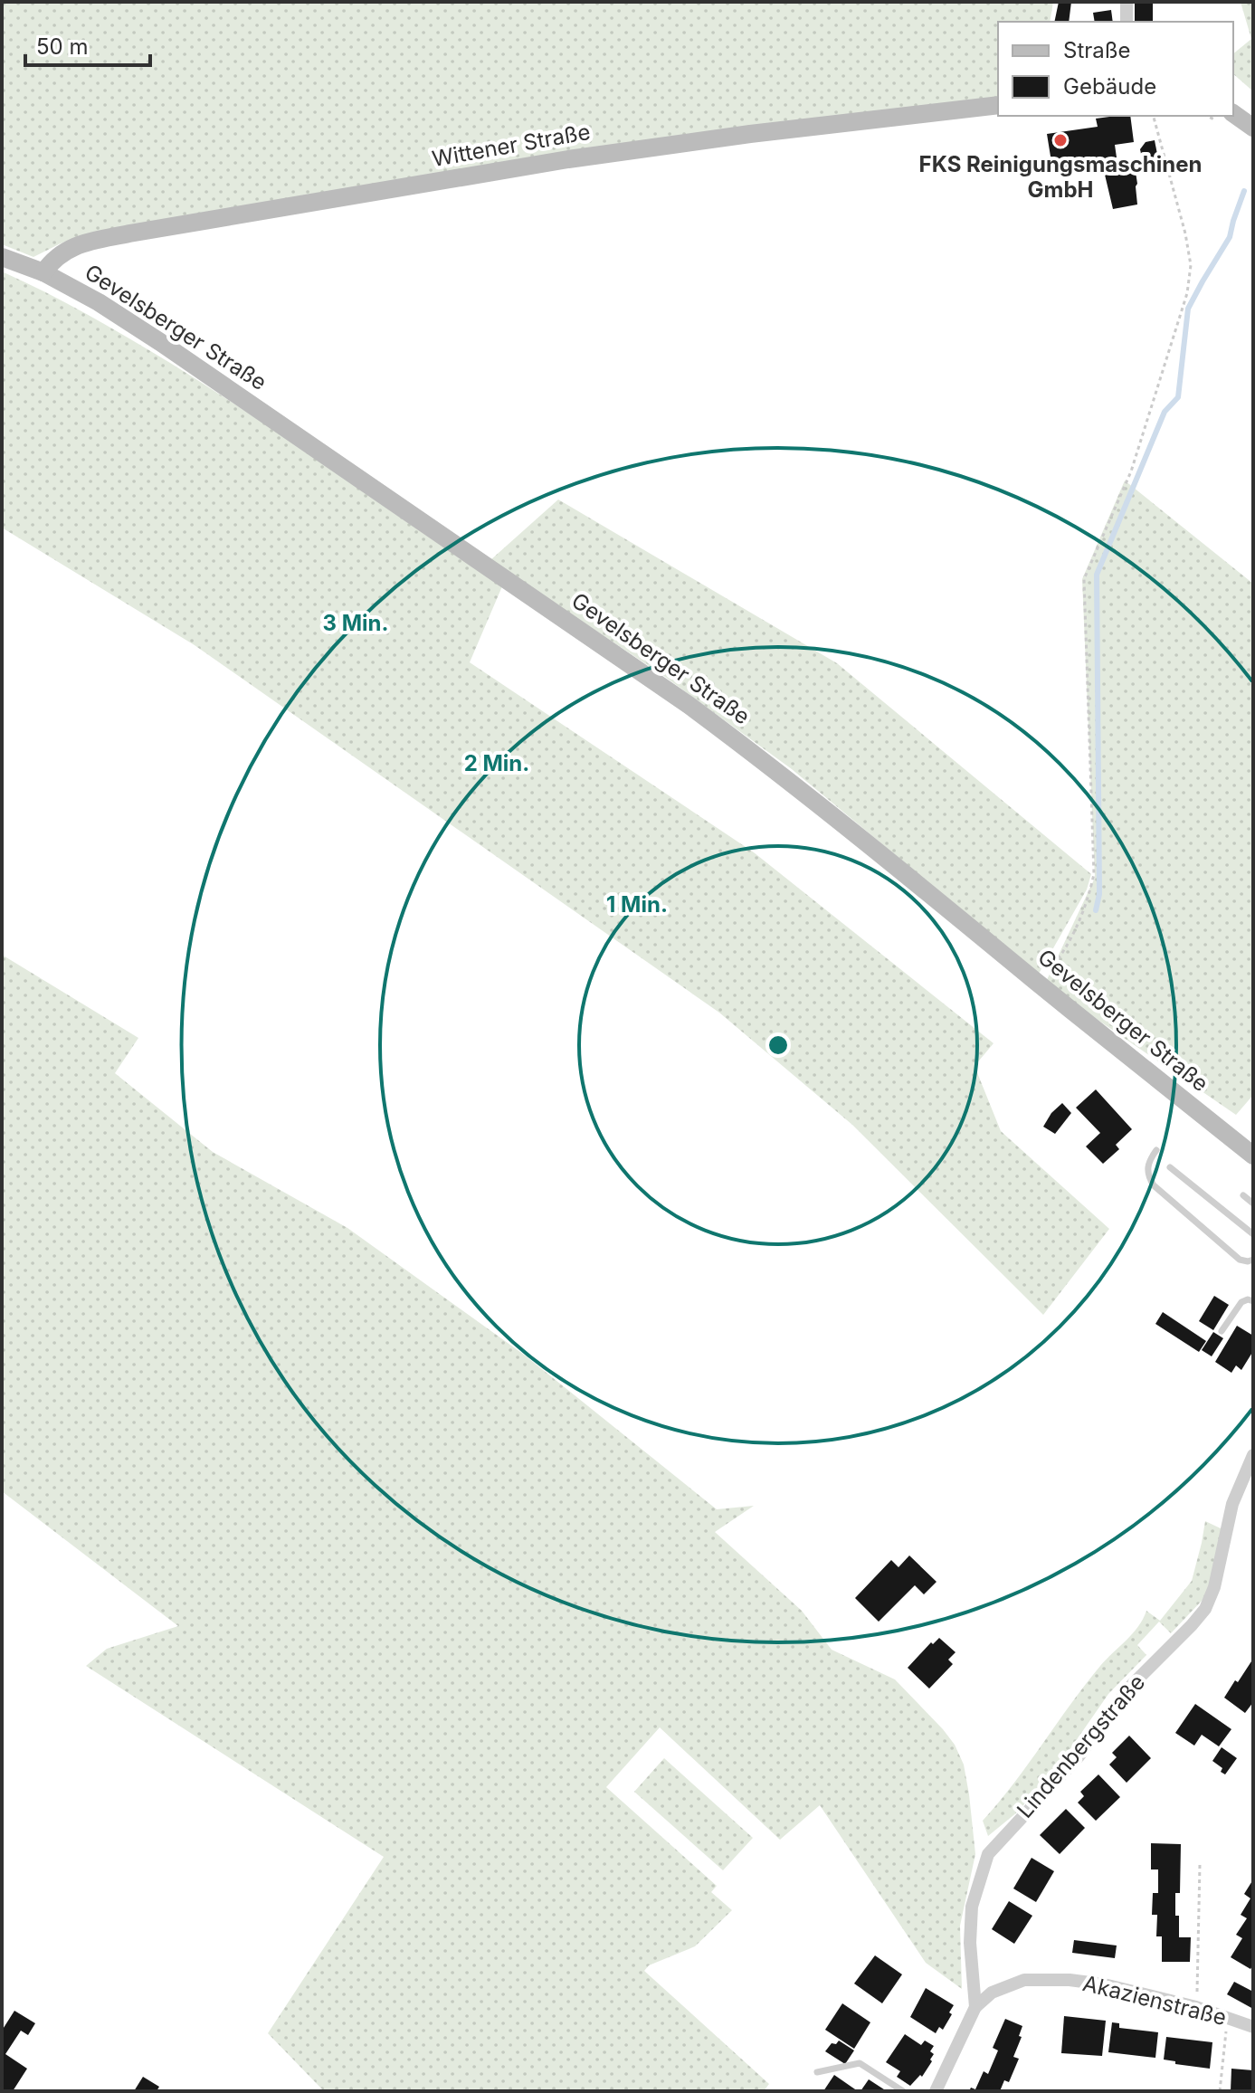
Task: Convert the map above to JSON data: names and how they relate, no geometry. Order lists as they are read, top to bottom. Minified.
{"streets":{"main road":["Wittener Straße","Gevelsberger Straße"],"street":["Lindenbergstraße","Akazienstraße"]},"crossings":[["Wittener Straße","Gevelsberger Straße"],["Lindenbergstraße","Akazienstraße"]],"places":["FKS Reinigungsmaschinen GmbH"],"legend":["Straße","Gebäude"],"scale_bar":"50 m","rings":["3 Min.","2 Min.","1 Min."]}
